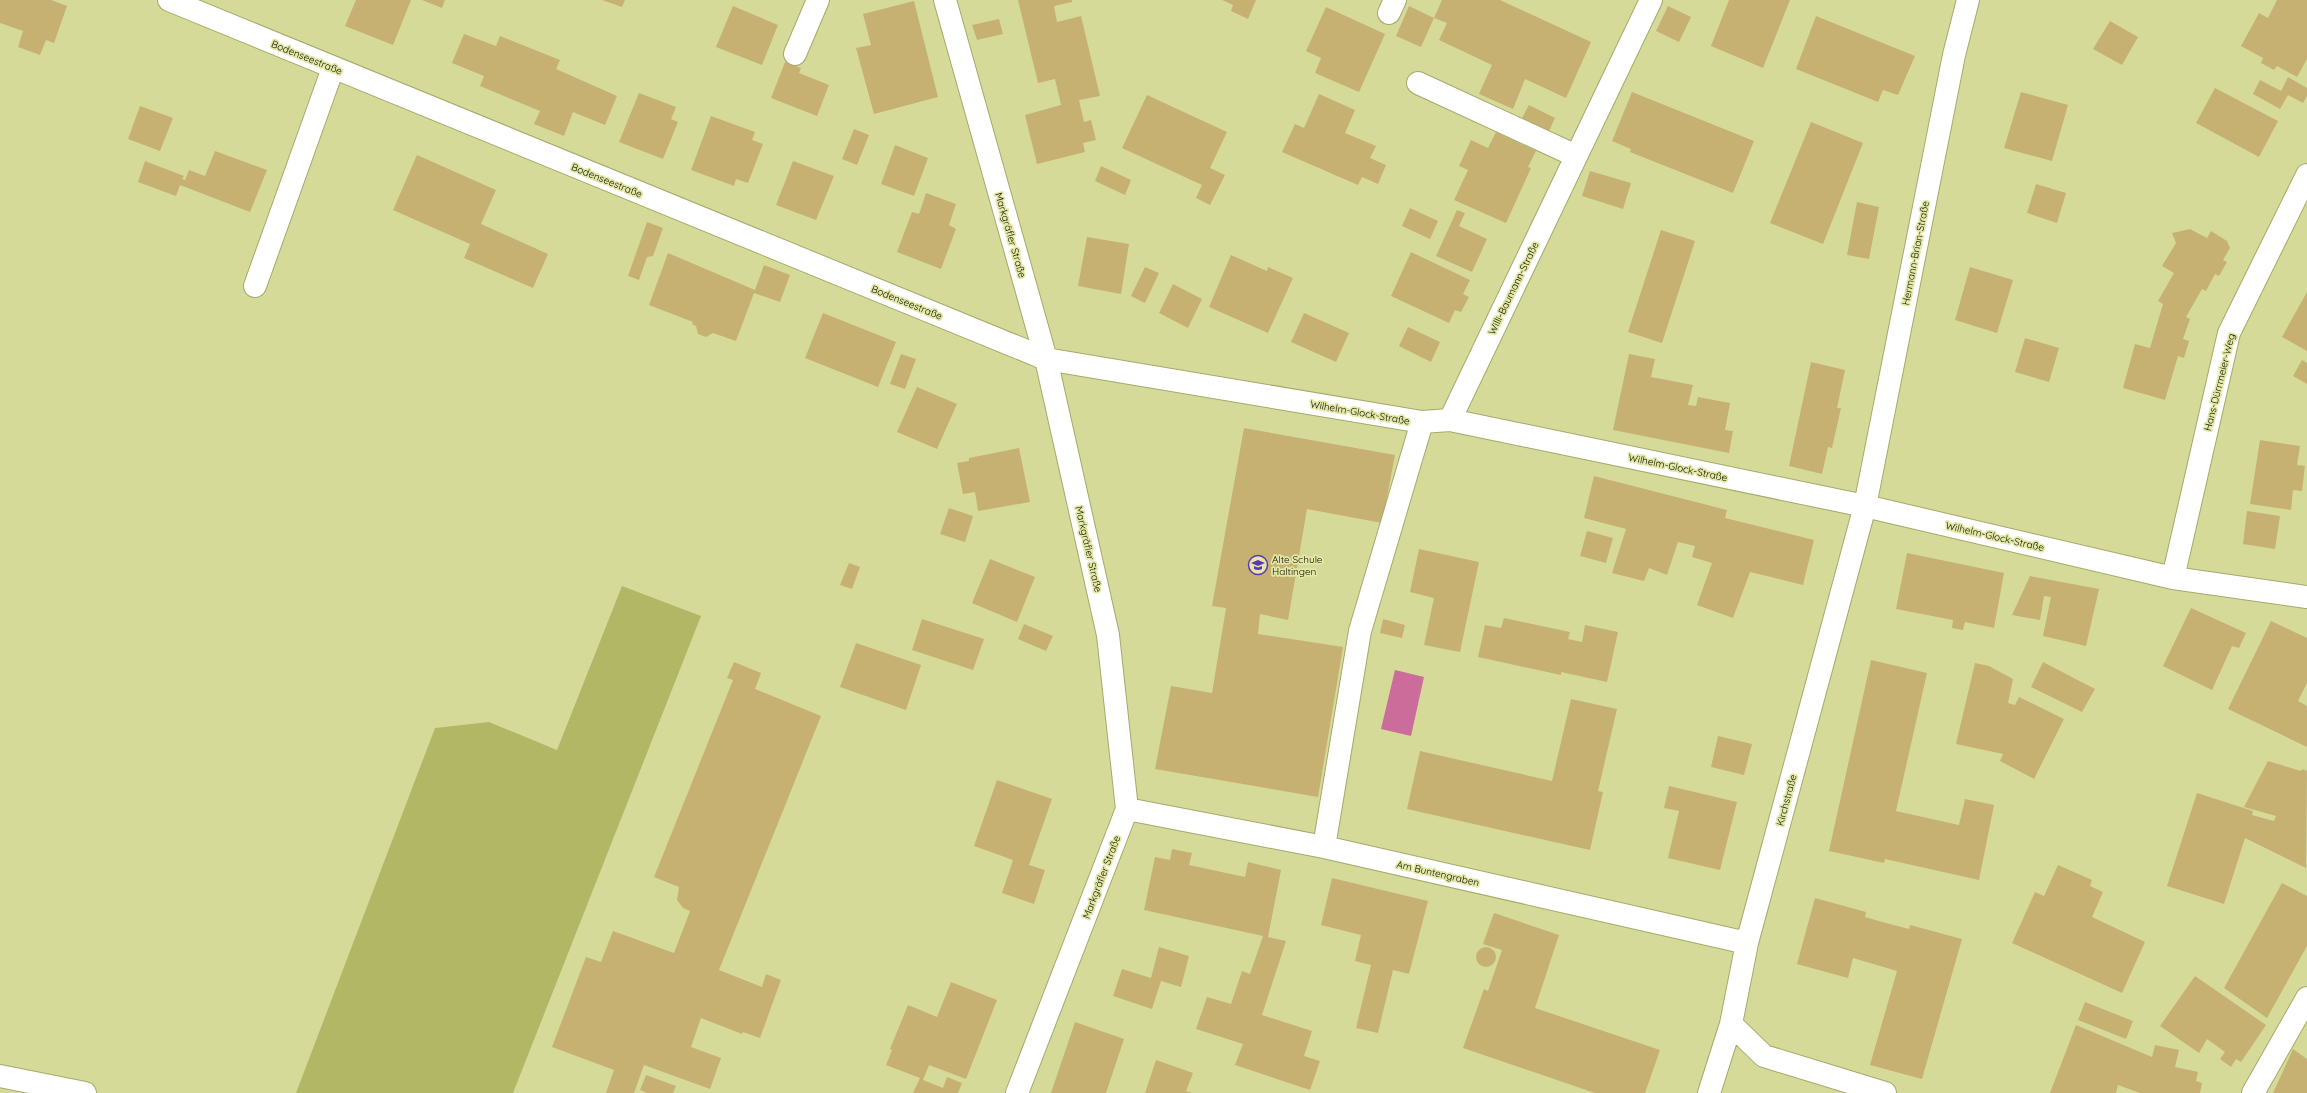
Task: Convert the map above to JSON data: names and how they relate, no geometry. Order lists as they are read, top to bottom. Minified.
{"streets":{"street":["Bodenseestraße","Markgräfler Straße","Hermann-Brian-Straße","Willi-Baumann-Straße","Hans-Dürrmeier-Weg","Wilhelm-Glock-Straße","Kirchstraße","Am Buntengraben"]},"crossings":[["Bodenseestraße","Markgräfler Straße"],["Bodenseestraße","Wilhelm-Glock-Straße"],["Markgräfler Straße","Wilhelm-Glock-Straße"],["Markgräfler Straße","Am Buntengraben"],["Hermann-Brian-Straße","Wilhelm-Glock-Straße"],["Hermann-Brian-Straße","Kirchstraße"],["Willi-Baumann-Straße","Wilhelm-Glock-Straße"],["Hans-Dürrmeier-Weg","Wilhelm-Glock-Straße"],["Wilhelm-Glock-Straße","Kirchstraße"],["Kirchstraße","Am Buntengraben"]],"places":{"school or university":["Alte Schule Haltingen"]}}
